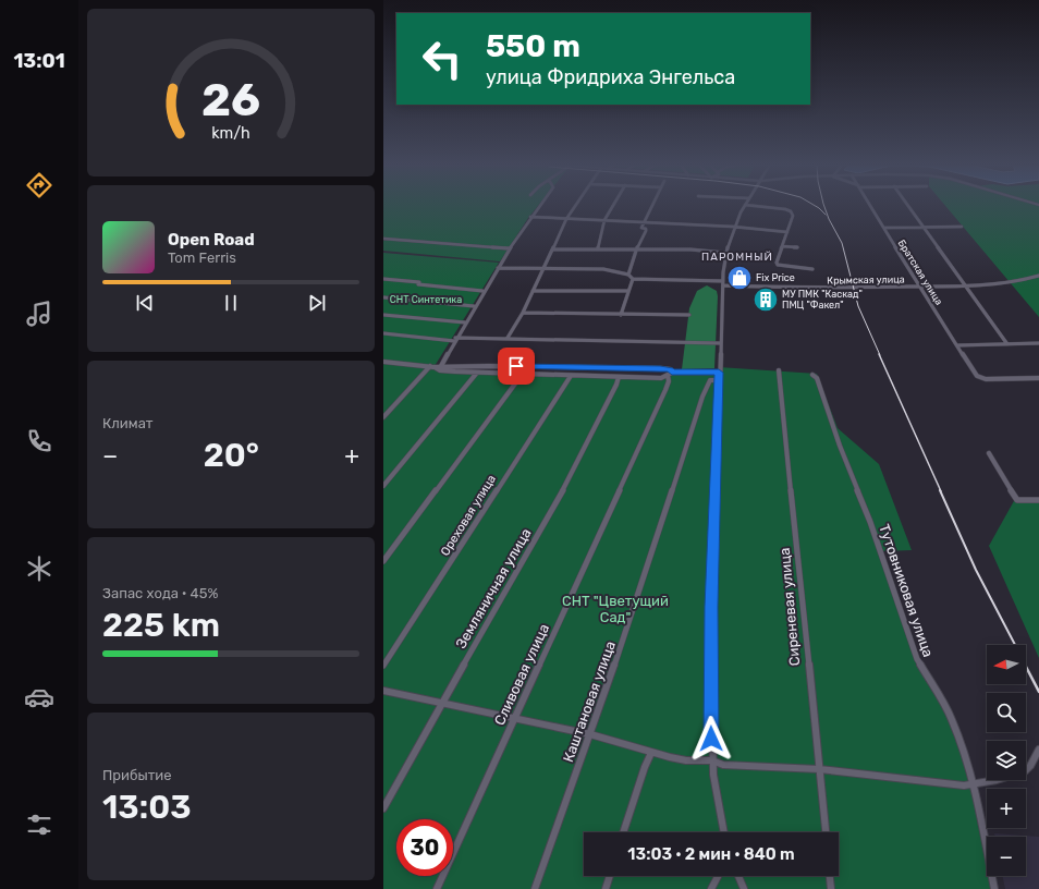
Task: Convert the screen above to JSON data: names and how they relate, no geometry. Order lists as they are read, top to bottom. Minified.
{"streets":{"street":["Братская улица","Крымская улица","Ореховая улица","Земляничная улица","Тутовниковая улица","Сиреневая улица","Сливовая улица","Каштановая улица"]},"crossings":[["Братская улица","Крымская улица"]],"districts":["ПАРОМНЫЙ"],"parks":["СНТ Синтетика","СНТ \"Цветущий Сад\""],"places":{"shop":["Fix Price"],"building":["МУ ПМК \"Каскад\" ПМЦ \"Факел\""]},"north":"left","page":{"tabs":"13:01","turn":["550 m","улица Фридриха Энгельса"],"song":["Open Road","Tom Ferris"],"tile":["Климат",["Запас хода · 45%","225 km"],["Прибытие","13:03"]],"heat":["−","20°","+"],"map_buttons":["+","−"],"limit":"30","trip":"13:03 · 2 мин · 840 m","gauge":["26","km/h"]}}
